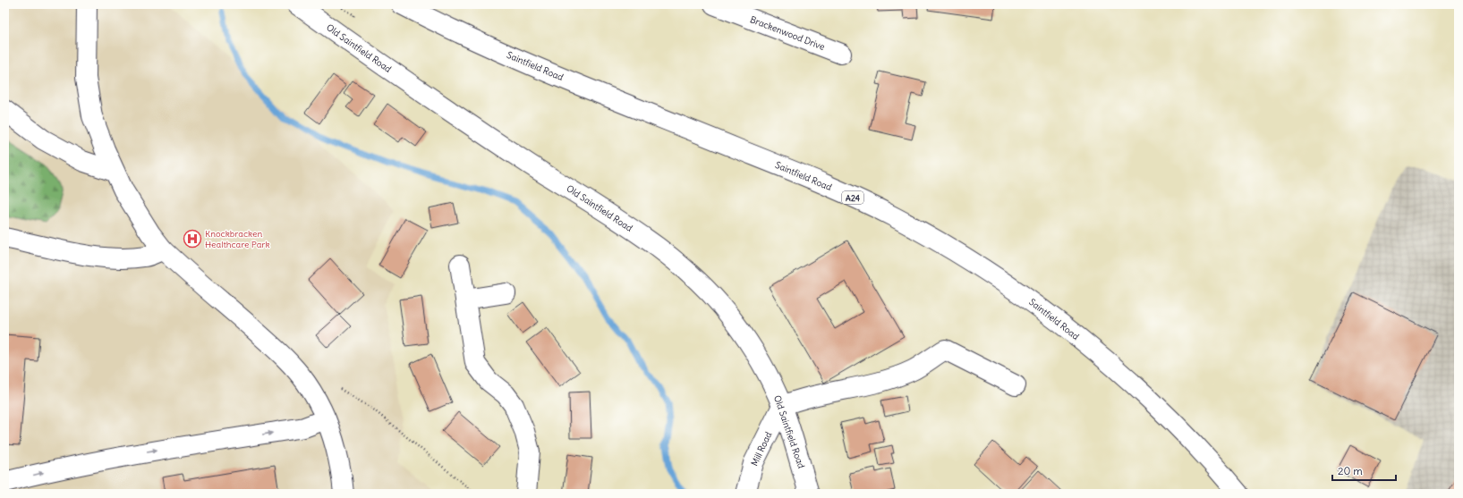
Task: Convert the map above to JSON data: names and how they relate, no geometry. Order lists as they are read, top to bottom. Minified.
{"streets":{"main road":["Brackenwood Drive","Old Saintfield Road","Saintfield Road","A24","Mill Road"]},"crossings":[["Old Saintfield Road","Mill Road"]],"places":{"hospital":["Knockbracken Healthcare Park"]},"scale_bar":"20 m"}
